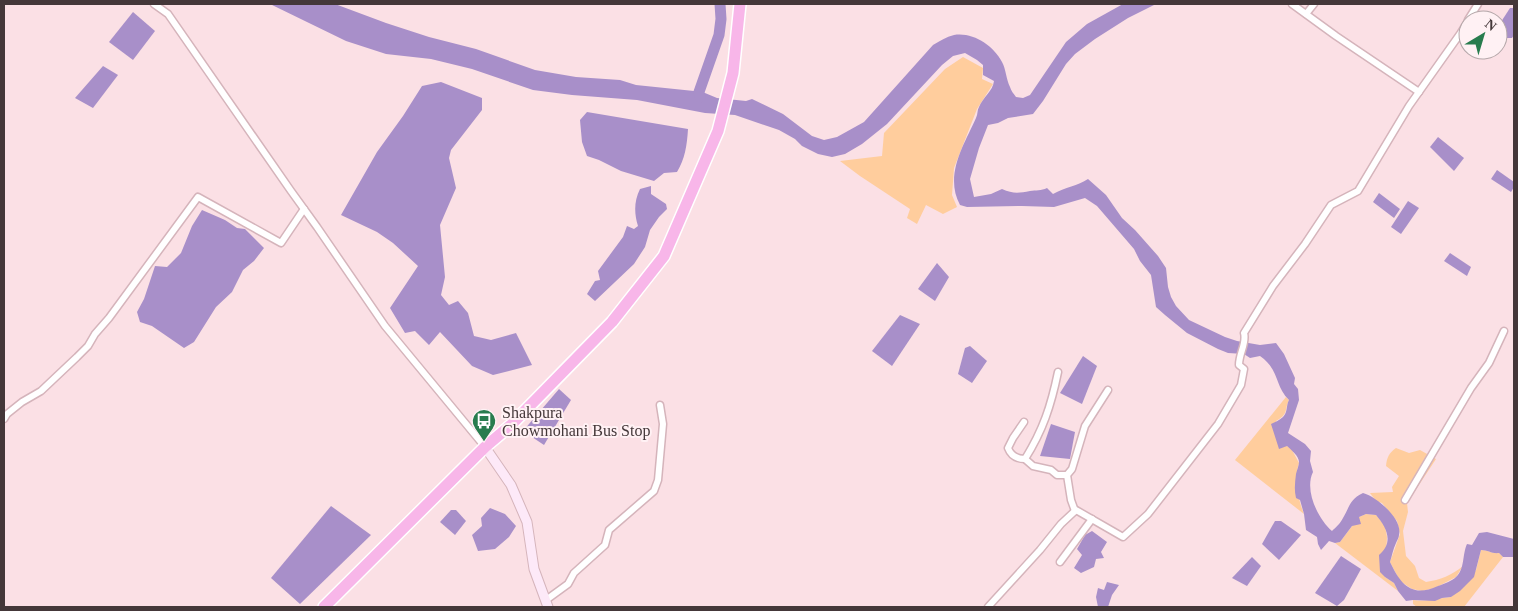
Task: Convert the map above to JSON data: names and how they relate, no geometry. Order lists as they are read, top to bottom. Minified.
{"places":{"bus stop":["Shakpura Chowmohani Bus Stop"]},"north":"top right"}
